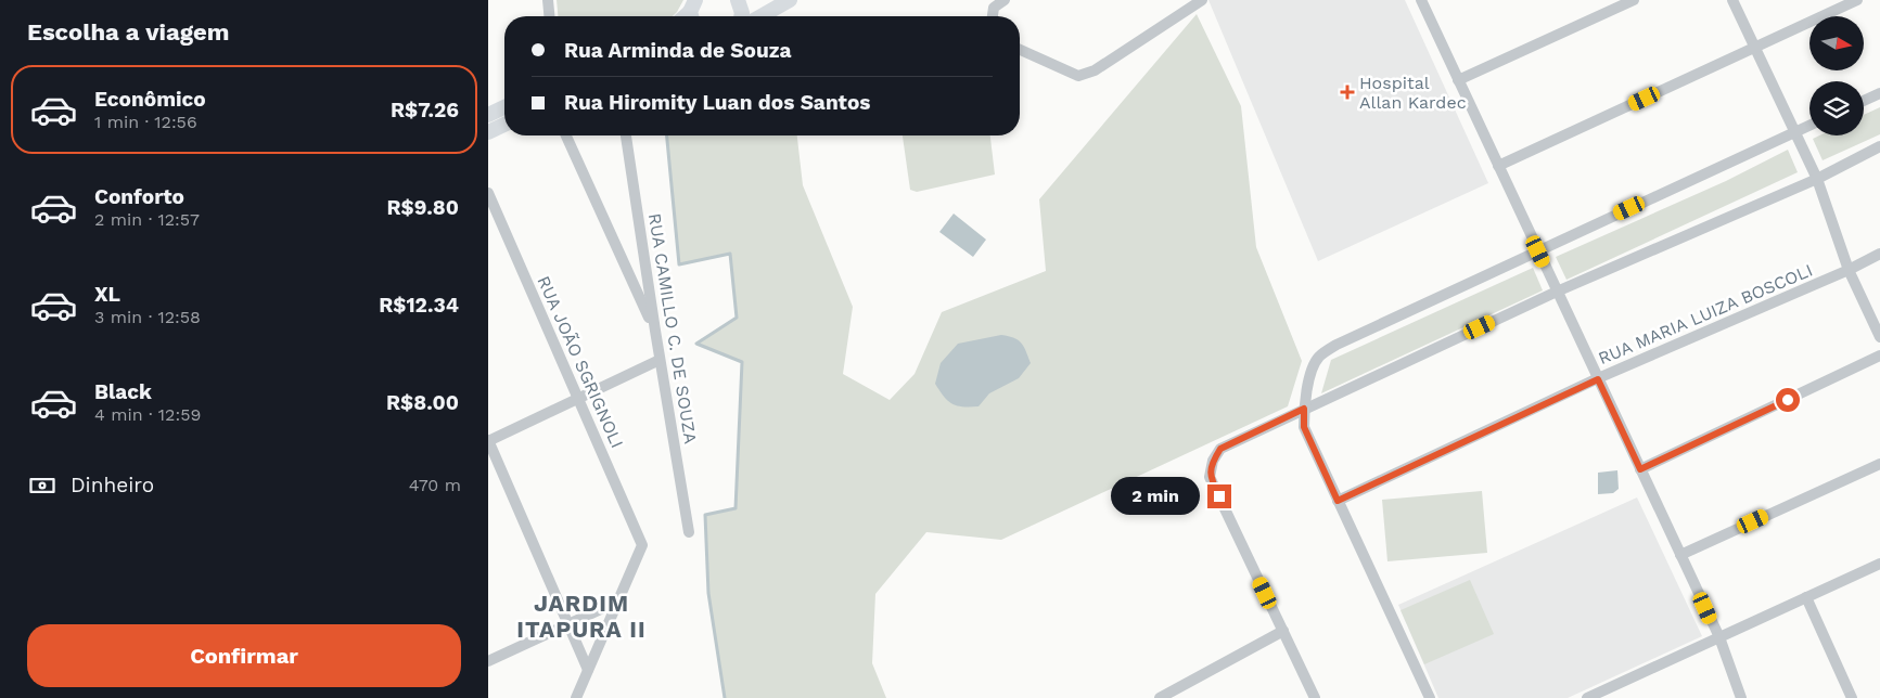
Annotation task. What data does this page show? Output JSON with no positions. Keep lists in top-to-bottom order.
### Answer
{
  "streets": {
    "street": ["RUA MARIA LUIZA BOSCOLI", "RUA CAMILLO C. DE SOUZA", "RUA JOÃO SGRIGNOLI"]
  },
  "districts": ["JARDIM ITAPURA II"],
  "places": {
    "health": ["Hospital Allan Kardec"]
  },
  "north": "right",
  "page": {
    "heading": "Escolha a viagem",
    "banner": ["Rua Arminda de Souza", "Rua Hiromity Luan dos Santos"],
    "list": [
      {
        "name": "Econômico",
        "note": "1 min · 12:56",
        "value": "R$7.26"
      },
      {
        "name": "Conforto",
        "note": "2 min · 12:57",
        "value": "R$9.80"
      },
      {
        "name": "XL",
        "note": "3 min · 12:58",
        "value": "R$12.34"
      },
      {
        "name": "Black",
        "note": "4 min · 12:59",
        "value": "R$8.00"
      }
    ],
    "pay": ["Dinheiro", "470 m"],
    "bubble": "2 min",
    "buttons": "Confirmar"
  }
}
